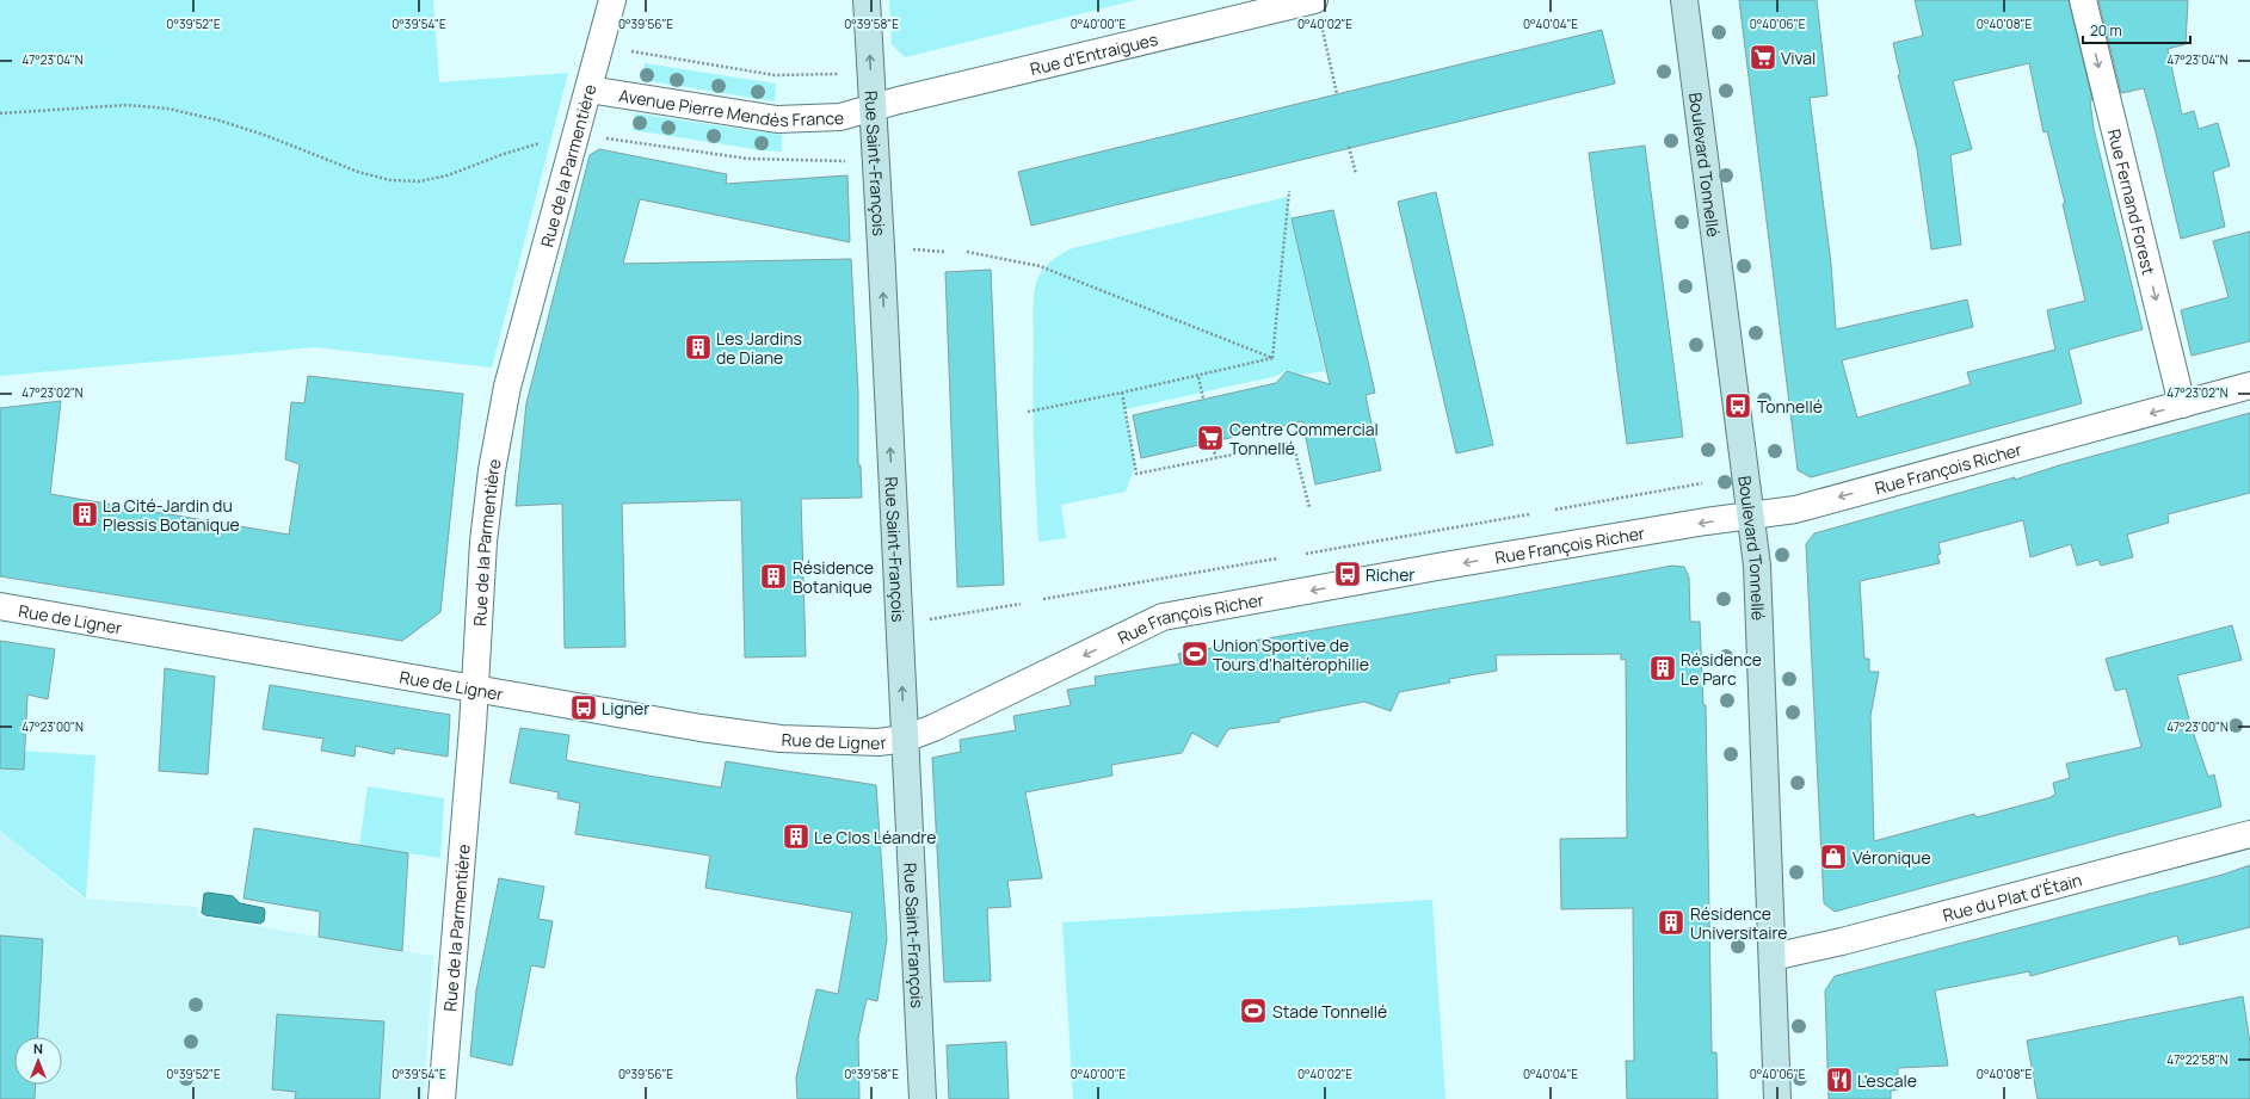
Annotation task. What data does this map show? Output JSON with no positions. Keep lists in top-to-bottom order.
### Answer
{
  "streets": {
    "street": [
      "Rue d'Entraigues",
      "Avenue Pierre Mendès France",
      "Rue Saint-François",
      "Boulevard Tonnellé",
      "Rue de la Parmentière",
      "Rue Fernand Forest",
      "Rue François Richer",
      "Rue de Ligner",
      "Rue du Plat d'Étain"
    ]
  },
  "crossings": [
    ["Rue d'Entraigues", "Avenue Pierre Mendès France"],
    ["Rue d'Entraigues", "Rue Saint-François"],
    ["Avenue Pierre Mendès France", "Rue Saint-François"],
    ["Avenue Pierre Mendès France", "Rue de la Parmentière"],
    ["Rue Saint-François", "Rue François Richer"],
    ["Rue Saint-François", "Rue de Ligner"],
    ["Boulevard Tonnellé", "Rue François Richer"],
    ["Boulevard Tonnellé", "Rue du Plat d'Étain"],
    ["Rue de la Parmentière", "Rue de Ligner"],
    ["Rue Fernand Forest", "Rue François Richer"],
    ["Rue François Richer", "Rue de Ligner"]
  ],
  "one_way": ["Rue Saint-François", "Rue Fernand Forest", "Rue François Richer"],
  "places": {
    "supermarket": ["Vival", "Centre Commercial Tonnellé"],
    "building": [
      "Les Jardins de Diane",
      "La Cité-Jardin du Plessis Botanique",
      "Résidence Botanique",
      "Résidence Le Parc",
      "Le Clos Léandre",
      "Résidence Universitaire"
    ],
    "bus stop": ["Tonnellé", "Richer", "Ligner"],
    "sports": ["Union Sportive de Tours d'haltérophilie", "Stade Tonnellé"],
    "shop": ["Véronique"],
    "restaurant": ["L’escale"]
  },
  "scale_bar": "20 m",
  "north": "top",
  "coordinates": [
    "0°39'52\"E",
    "0°39'54\"E",
    "0°39'56\"E",
    "0°39'58\"E",
    "0°40'00\"E",
    "0°40'02\"E",
    "0°40'04\"E",
    "0°40'06\"E",
    "0°40'08\"E",
    "47°23'04\"N",
    "47°23'02\"N",
    "47°23'00\"N",
    "47°22'58\"N"
  ]
}
